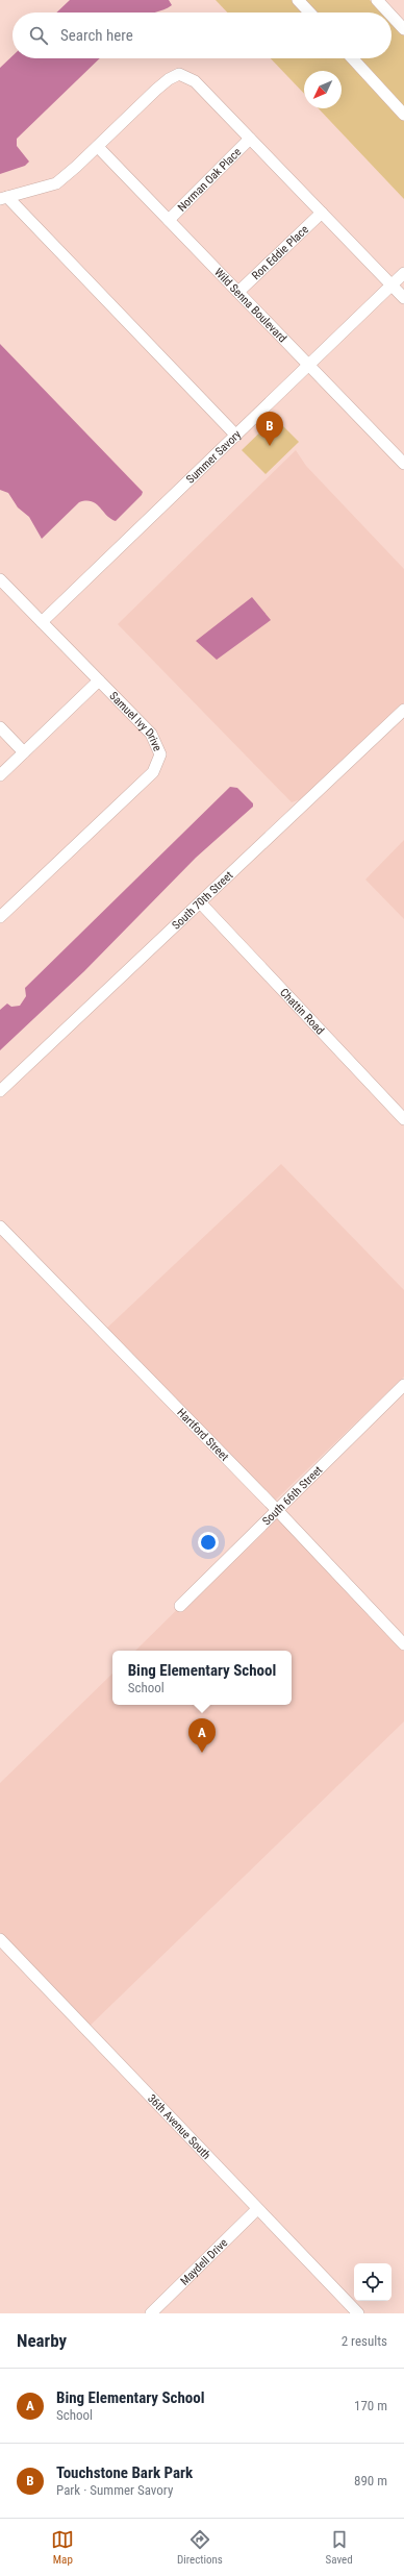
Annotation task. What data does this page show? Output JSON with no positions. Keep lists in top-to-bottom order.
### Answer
{
  "streets": {
    "street": [
      "Norman Oak Place",
      "Ron Eddie Place",
      "Wild Senna Boulevard",
      "Summer Savory",
      "Samuel Ivy Drive",
      "South 70th Street",
      "Chattin Road",
      "Hartford Street",
      "South 66th Street",
      "36th Avenue South",
      "Maydell Drive"
    ]
  },
  "crossings": [
    ["Norman Oak Place", "Wild Senna Boulevard"],
    ["Ron Eddie Place", "Wild Senna Boulevard"],
    ["Wild Senna Boulevard", "Summer Savory"],
    ["Summer Savory", "Samuel Ivy Drive"],
    ["South 70th Street", "Chattin Road"],
    ["Hartford Street", "South 66th Street"],
    ["36th Avenue South", "Maydell Drive"]
  ],
  "north": "bottom left",
  "page": {
    "search": "Search here",
    "pins": ["B", "A"],
    "popup": ["Bing Elementary School", "School"],
    "heading": ["Nearby", "2 results"],
    "list": [
      {
        "mark": "A",
        "name": "Bing Elementary School",
        "note": "School",
        "value": "170 m"
      },
      {
        "mark": "B",
        "name": "Touchstone Bark Park",
        "note": "Park · Summer Savory",
        "value": "890 m"
      }
    ],
    "nav": ["Map", "Directions", "Saved"]
  }
}
